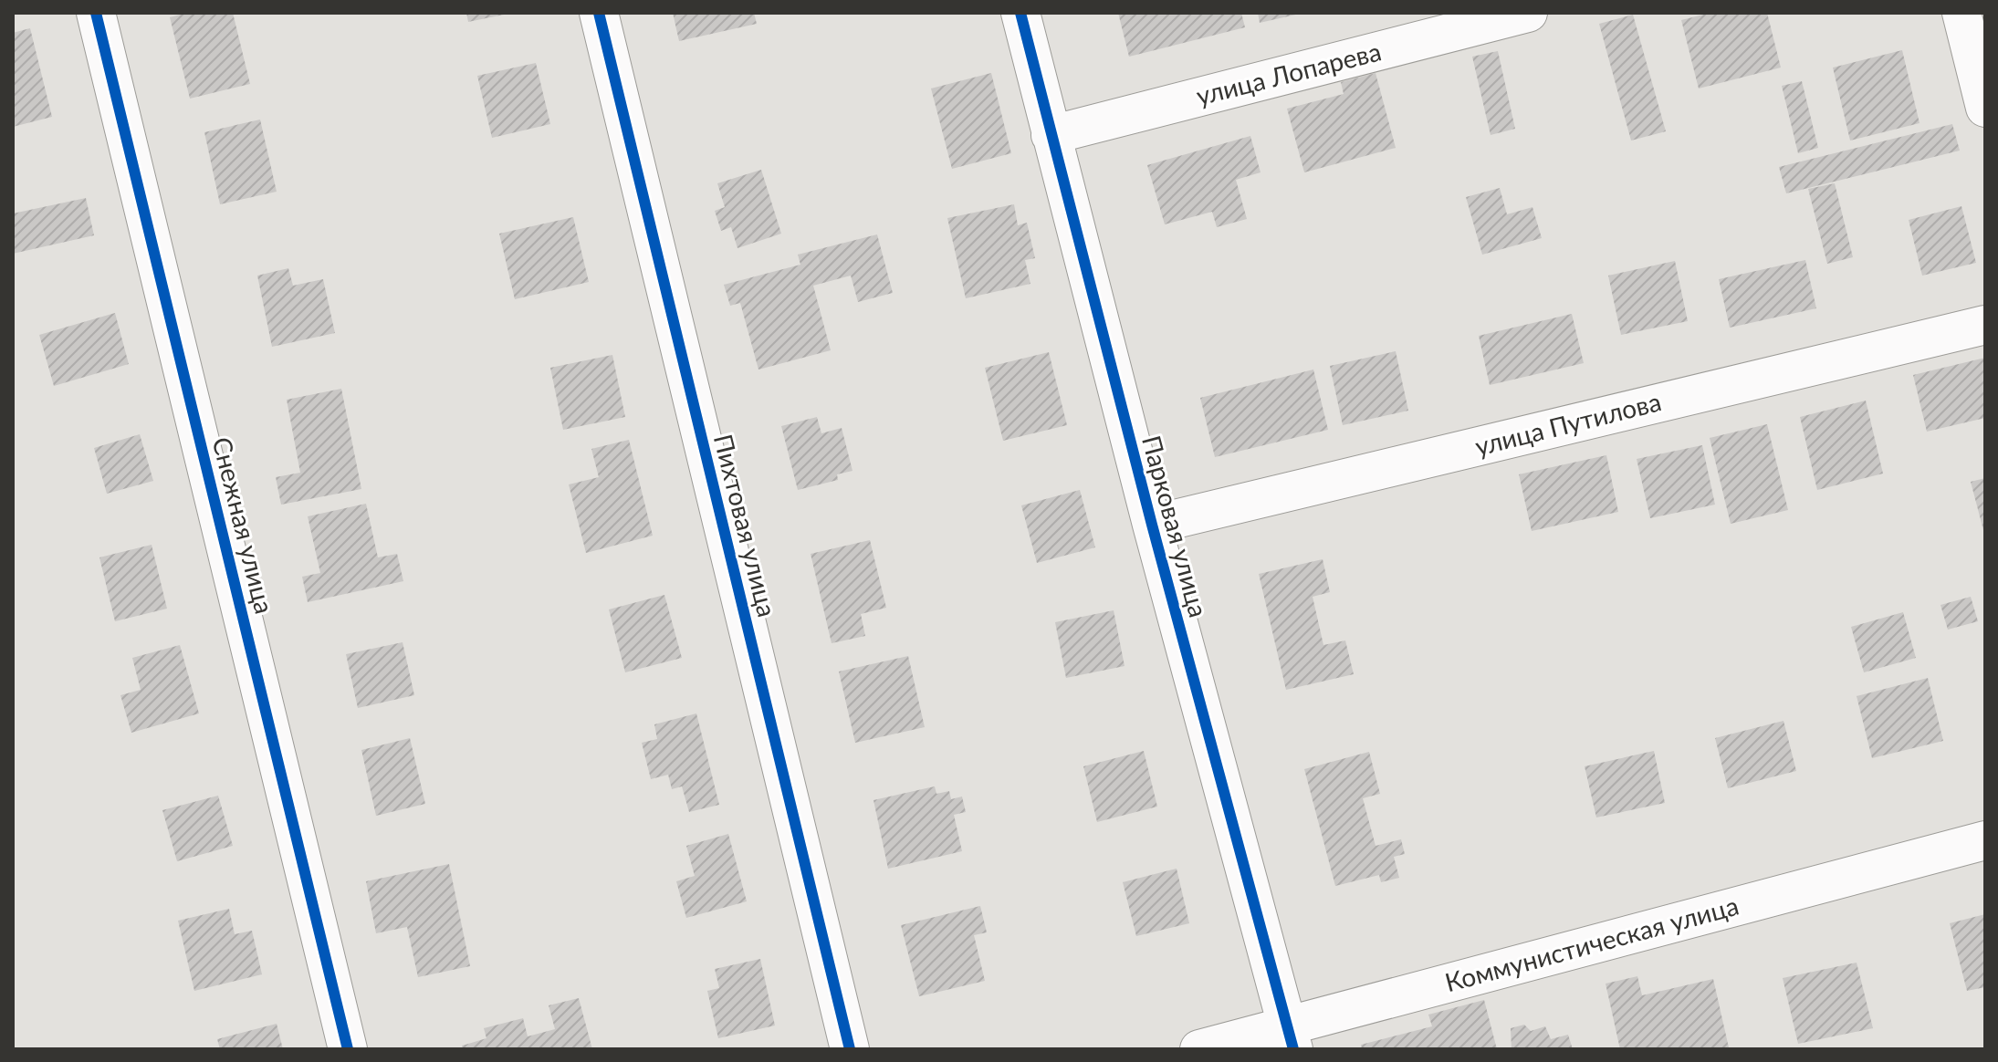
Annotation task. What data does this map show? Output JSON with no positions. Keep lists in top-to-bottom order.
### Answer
{
  "streets": {
    "street": [
      "улица Лопарева",
      "улица Путилова",
      "Снежная улица",
      "Пихтовая улица",
      "Парковая улица",
      "Коммунистическая улица"
    ]
  },
  "crossings": [
    ["улица Лопарева", "Парковая улица"],
    ["улица Путилова", "Парковая улица"],
    ["Парковая улица", "Коммунистическая улица"]
  ]
}
